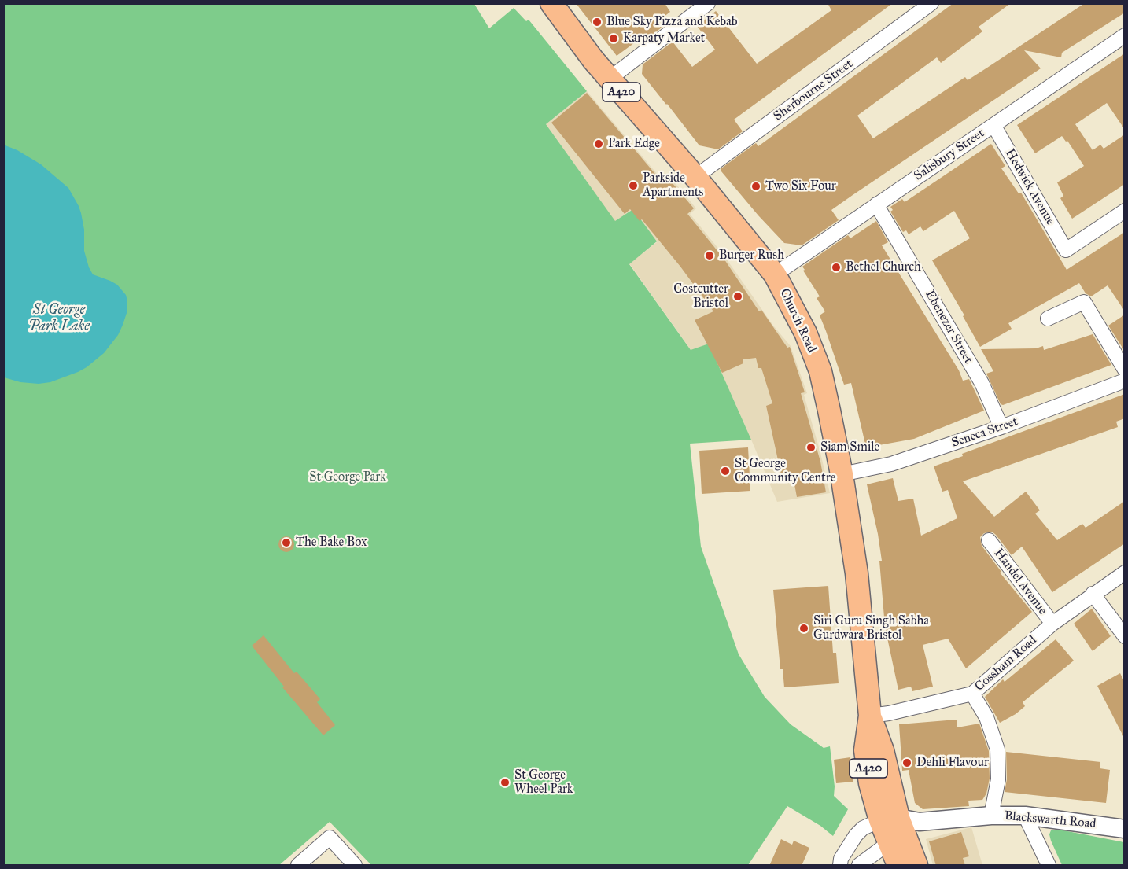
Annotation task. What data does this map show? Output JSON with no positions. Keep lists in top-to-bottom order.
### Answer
{
  "streets": {
    "main road": ["A420", "Church Road"],
    "street": [
      "Sherbourne Street",
      "Salisbury Street",
      "Hedwick Avenue",
      "Ebenezer Street",
      "Seneca Street",
      "Handel Avenue",
      "Cossham Road",
      "Blackswarth Road"
    ]
  },
  "crossings": [
    ["Sherbourne Street", "Church Road"],
    ["Salisbury Street", "Hedwick Avenue"],
    ["Salisbury Street", "Church Road"],
    ["Salisbury Street", "Ebenezer Street"],
    ["Church Road", "Seneca Street"],
    ["Church Road", "Cossham Road"],
    ["Church Road", "Blackswarth Road"],
    ["Ebenezer Street", "Seneca Street"],
    ["Handel Avenue", "Cossham Road"],
    ["Cossham Road", "Blackswarth Road"]
  ],
  "water": ["St George Park Lake"],
  "parks": ["St George Park"],
  "places": [
    "Blue Sky Pizza and Kebab",
    "Karpaty Market",
    "Park Edge",
    "Parkside Apartments",
    "Two Six Four",
    "Burger Rush",
    "Bethel Church",
    "Costcutter Bristol",
    "Siam Smile",
    "St George Community Centre",
    "The Bake Box",
    "Siri Guru Singh Sabha Gurdwara Bristol",
    "Dehli Flavour",
    "St George Wheel Park"
  ]
}
